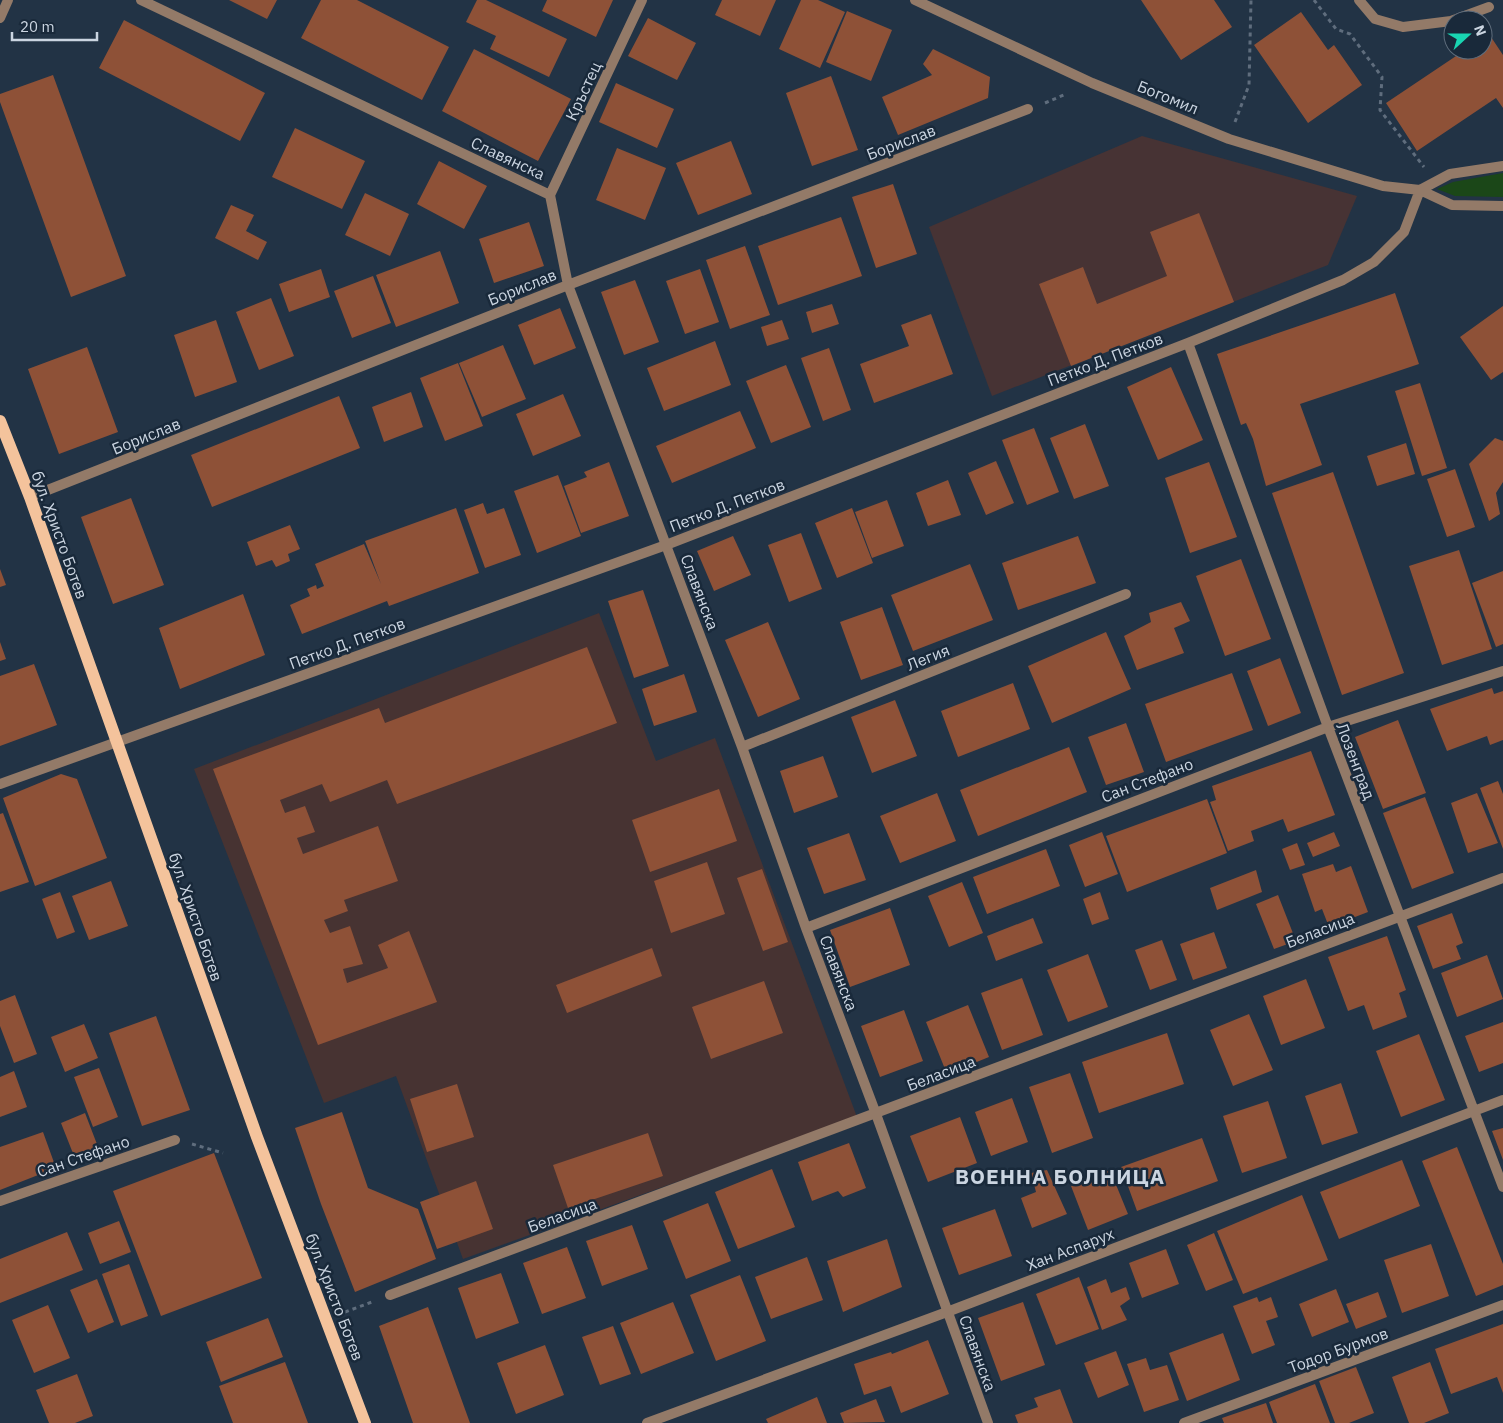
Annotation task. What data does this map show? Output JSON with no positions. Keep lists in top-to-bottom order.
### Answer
{
  "streets": {
    "main road": ["бул. Христо Ботев"],
    "street": [
      "Кръстец",
      "Богомил",
      "Борислав",
      "Славянска",
      "Петко Д. Петков",
      "Легия",
      "Лозенград",
      "Сан Стефано",
      "Беласица",
      "Хан Аспарух",
      "Тодор Бурмов"
    ]
  },
  "crossings": [
    ["Кръстец", "Славянска"],
    ["Богомил", "Петко Д. Петков"],
    ["Борислав", "Славянска"],
    ["Борислав", "бул. Христо Ботев"],
    ["Славянска", "Петко Д. Петков"],
    ["Славянска", "Легия"],
    ["Славянска", "Сан Стефано"],
    ["Славянска", "Беласица"],
    ["Славянска", "Хан Аспарух"],
    ["Петко Д. Петков", "бул. Христо Ботев"],
    ["Петко Д. Петков", "Лозенград"],
    ["Лозенград", "Сан Стефано"],
    ["Лозенград", "Беласица"],
    ["Лозенград", "Хан Аспарух"]
  ],
  "districts": ["ВОЕННА БОЛНИЦА"],
  "scale_bar": "20 m",
  "north": "right"
}
